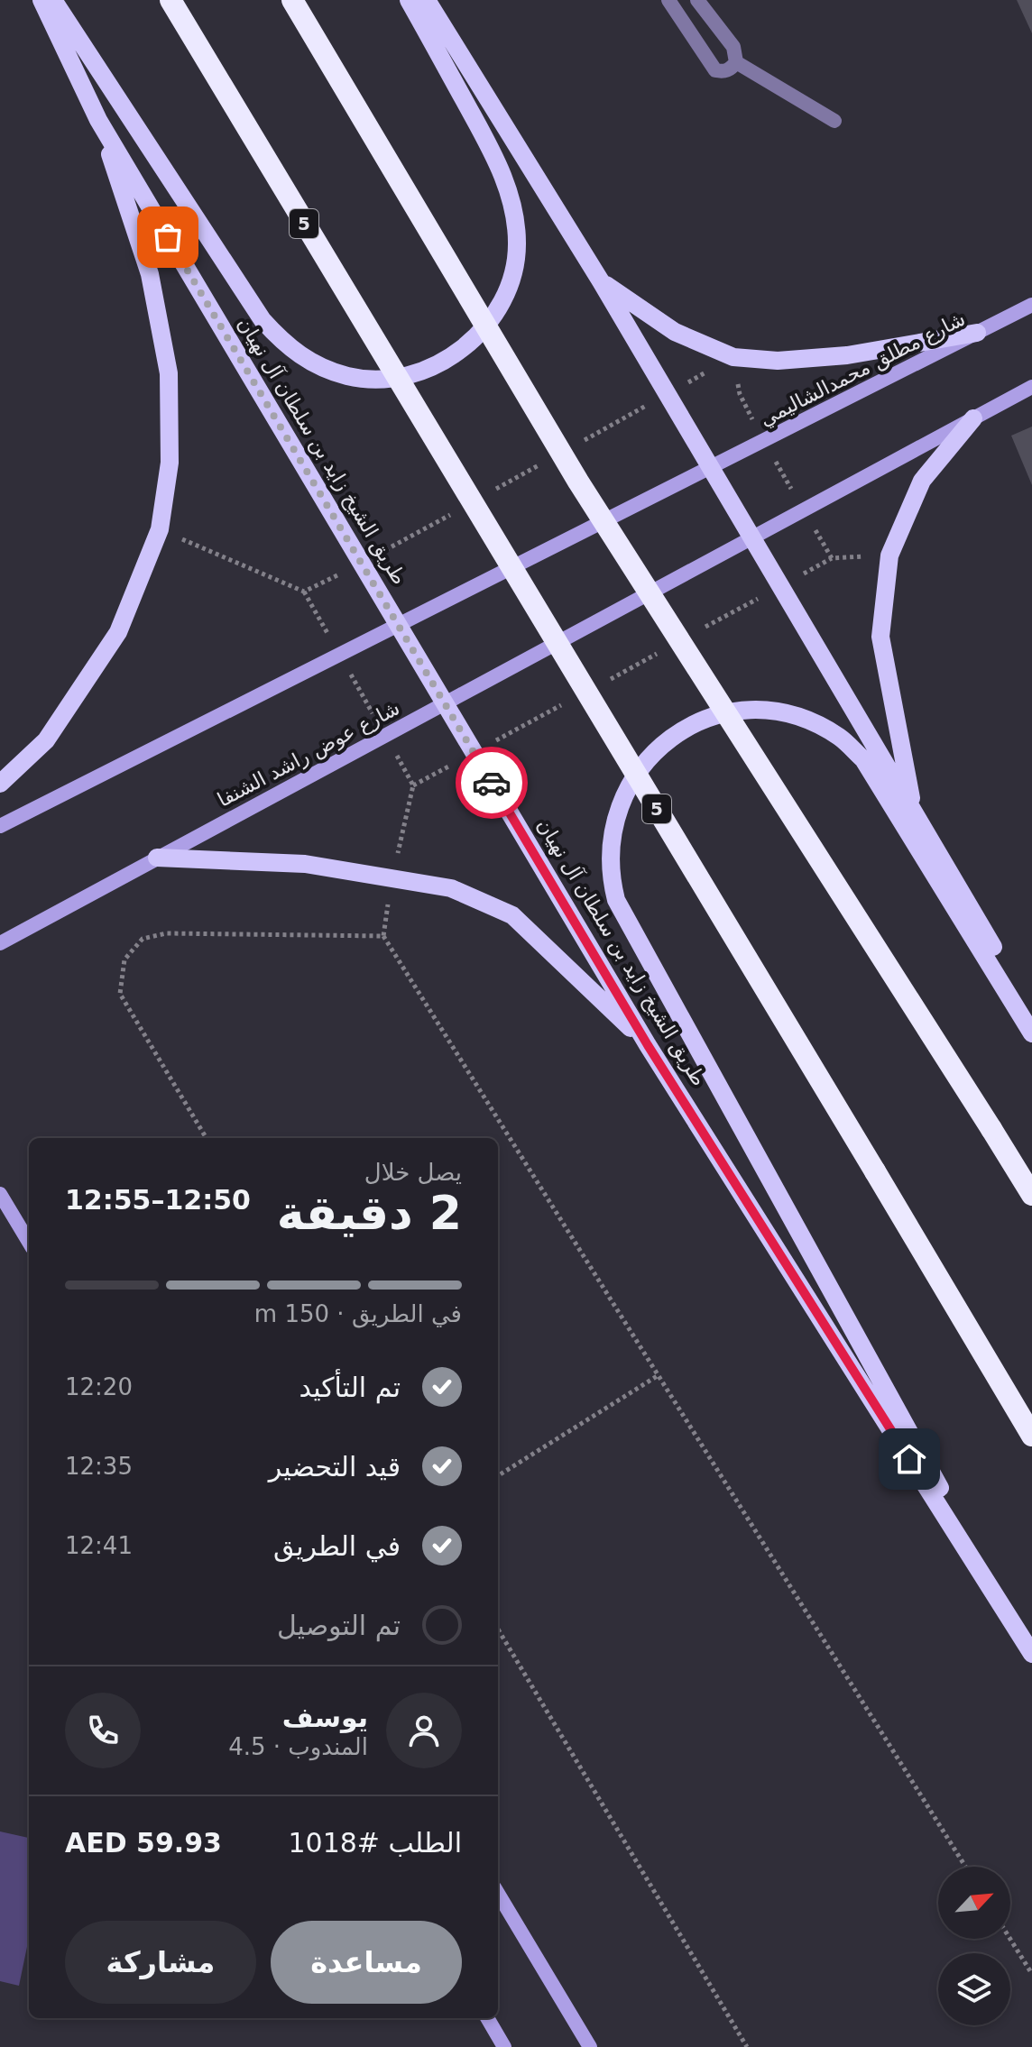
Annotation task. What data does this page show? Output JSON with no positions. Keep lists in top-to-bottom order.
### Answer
{
  "streets": {
    "highway": ["5"],
    "main road": ["شارع مطلق محمدالشاليمي", "طريق الشيخ زايد بن سلطان آل نهيان", "شارع عوض راشد الشنفا"]
  },
  "crossings": [
    ["شارع مطلق محمدالشاليمي", "طريق الشيخ زايد بن سلطان آل نهيان"],
    ["طريق الشيخ زايد بن سلطان آل نهيان", "شارع عوض راشد الشنفا"]
  ],
  "north": "top right",
  "page": {
    "heading": ["2 دقيقة", "يصل خلال", "12:50–12:55"],
    "panel": [
      "يوسف",
      "المندوب · 4.5",
      "الطلب #1018",
      "AED 59.93"
    ],
    "bar": "في الطريق · 150 m",
    "list": [
      ["تم التأكيد", "12:20"],
      ["قيد التحضير", "12:35"],
      ["في الطريق", "12:41"],
      "تم التوصيل"
    ],
    "buttons": ["مساعدة", "مشاركة"]
  }
}
